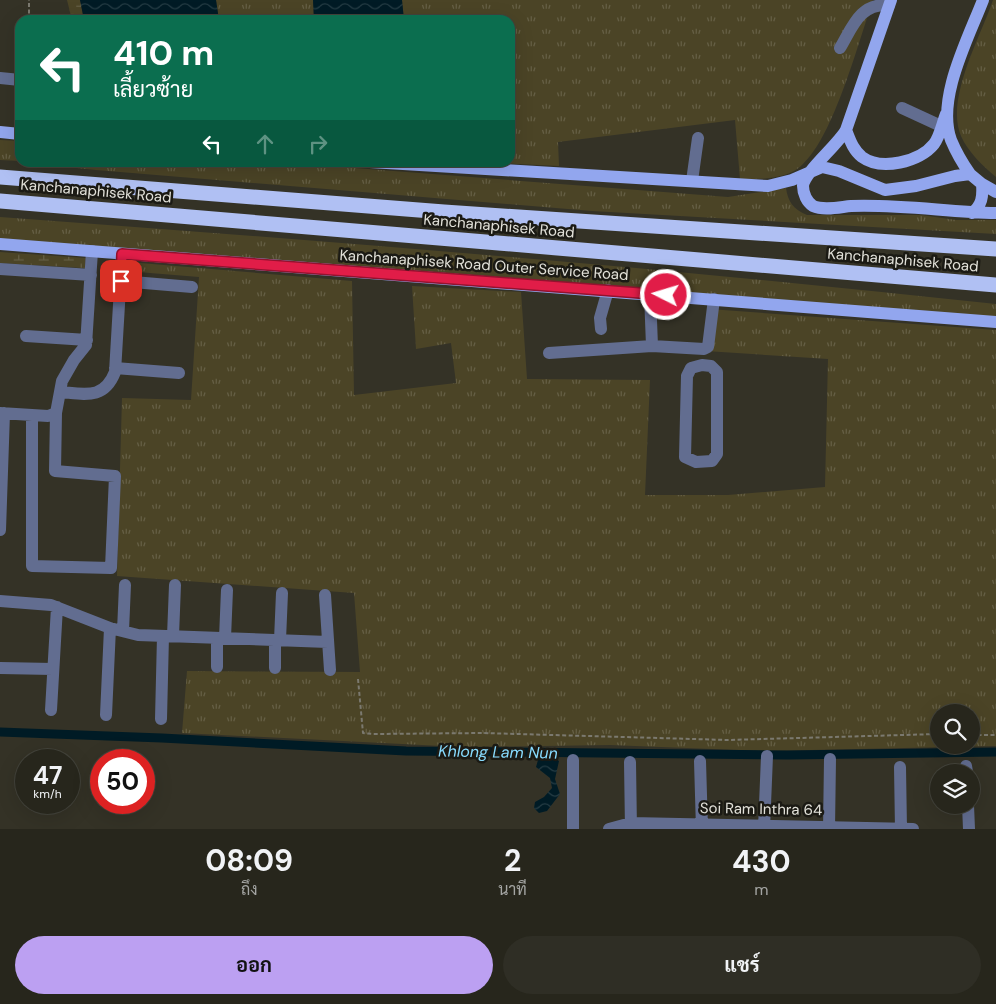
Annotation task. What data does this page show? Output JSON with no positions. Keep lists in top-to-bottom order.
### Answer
{
  "streets": {
    "highway": ["Kanchanaphisek Road"],
    "main road": ["Kanchanaphisek Road Outer Service Road"],
    "street": ["Soi Ram Inthra 64"]
  },
  "water": ["Khlong Lam Nun"],
  "page": {
    "turn": ["410 m", "เลี้ยวซ้าย"],
    "speed": "47 km/h",
    "limit": "50",
    "eta": [
      "08:09",
      "ถึง",
      "2",
      "นาที",
      "430",
      "m"
    ],
    "buttons": ["ออก", "แชร์"]
  }
}
